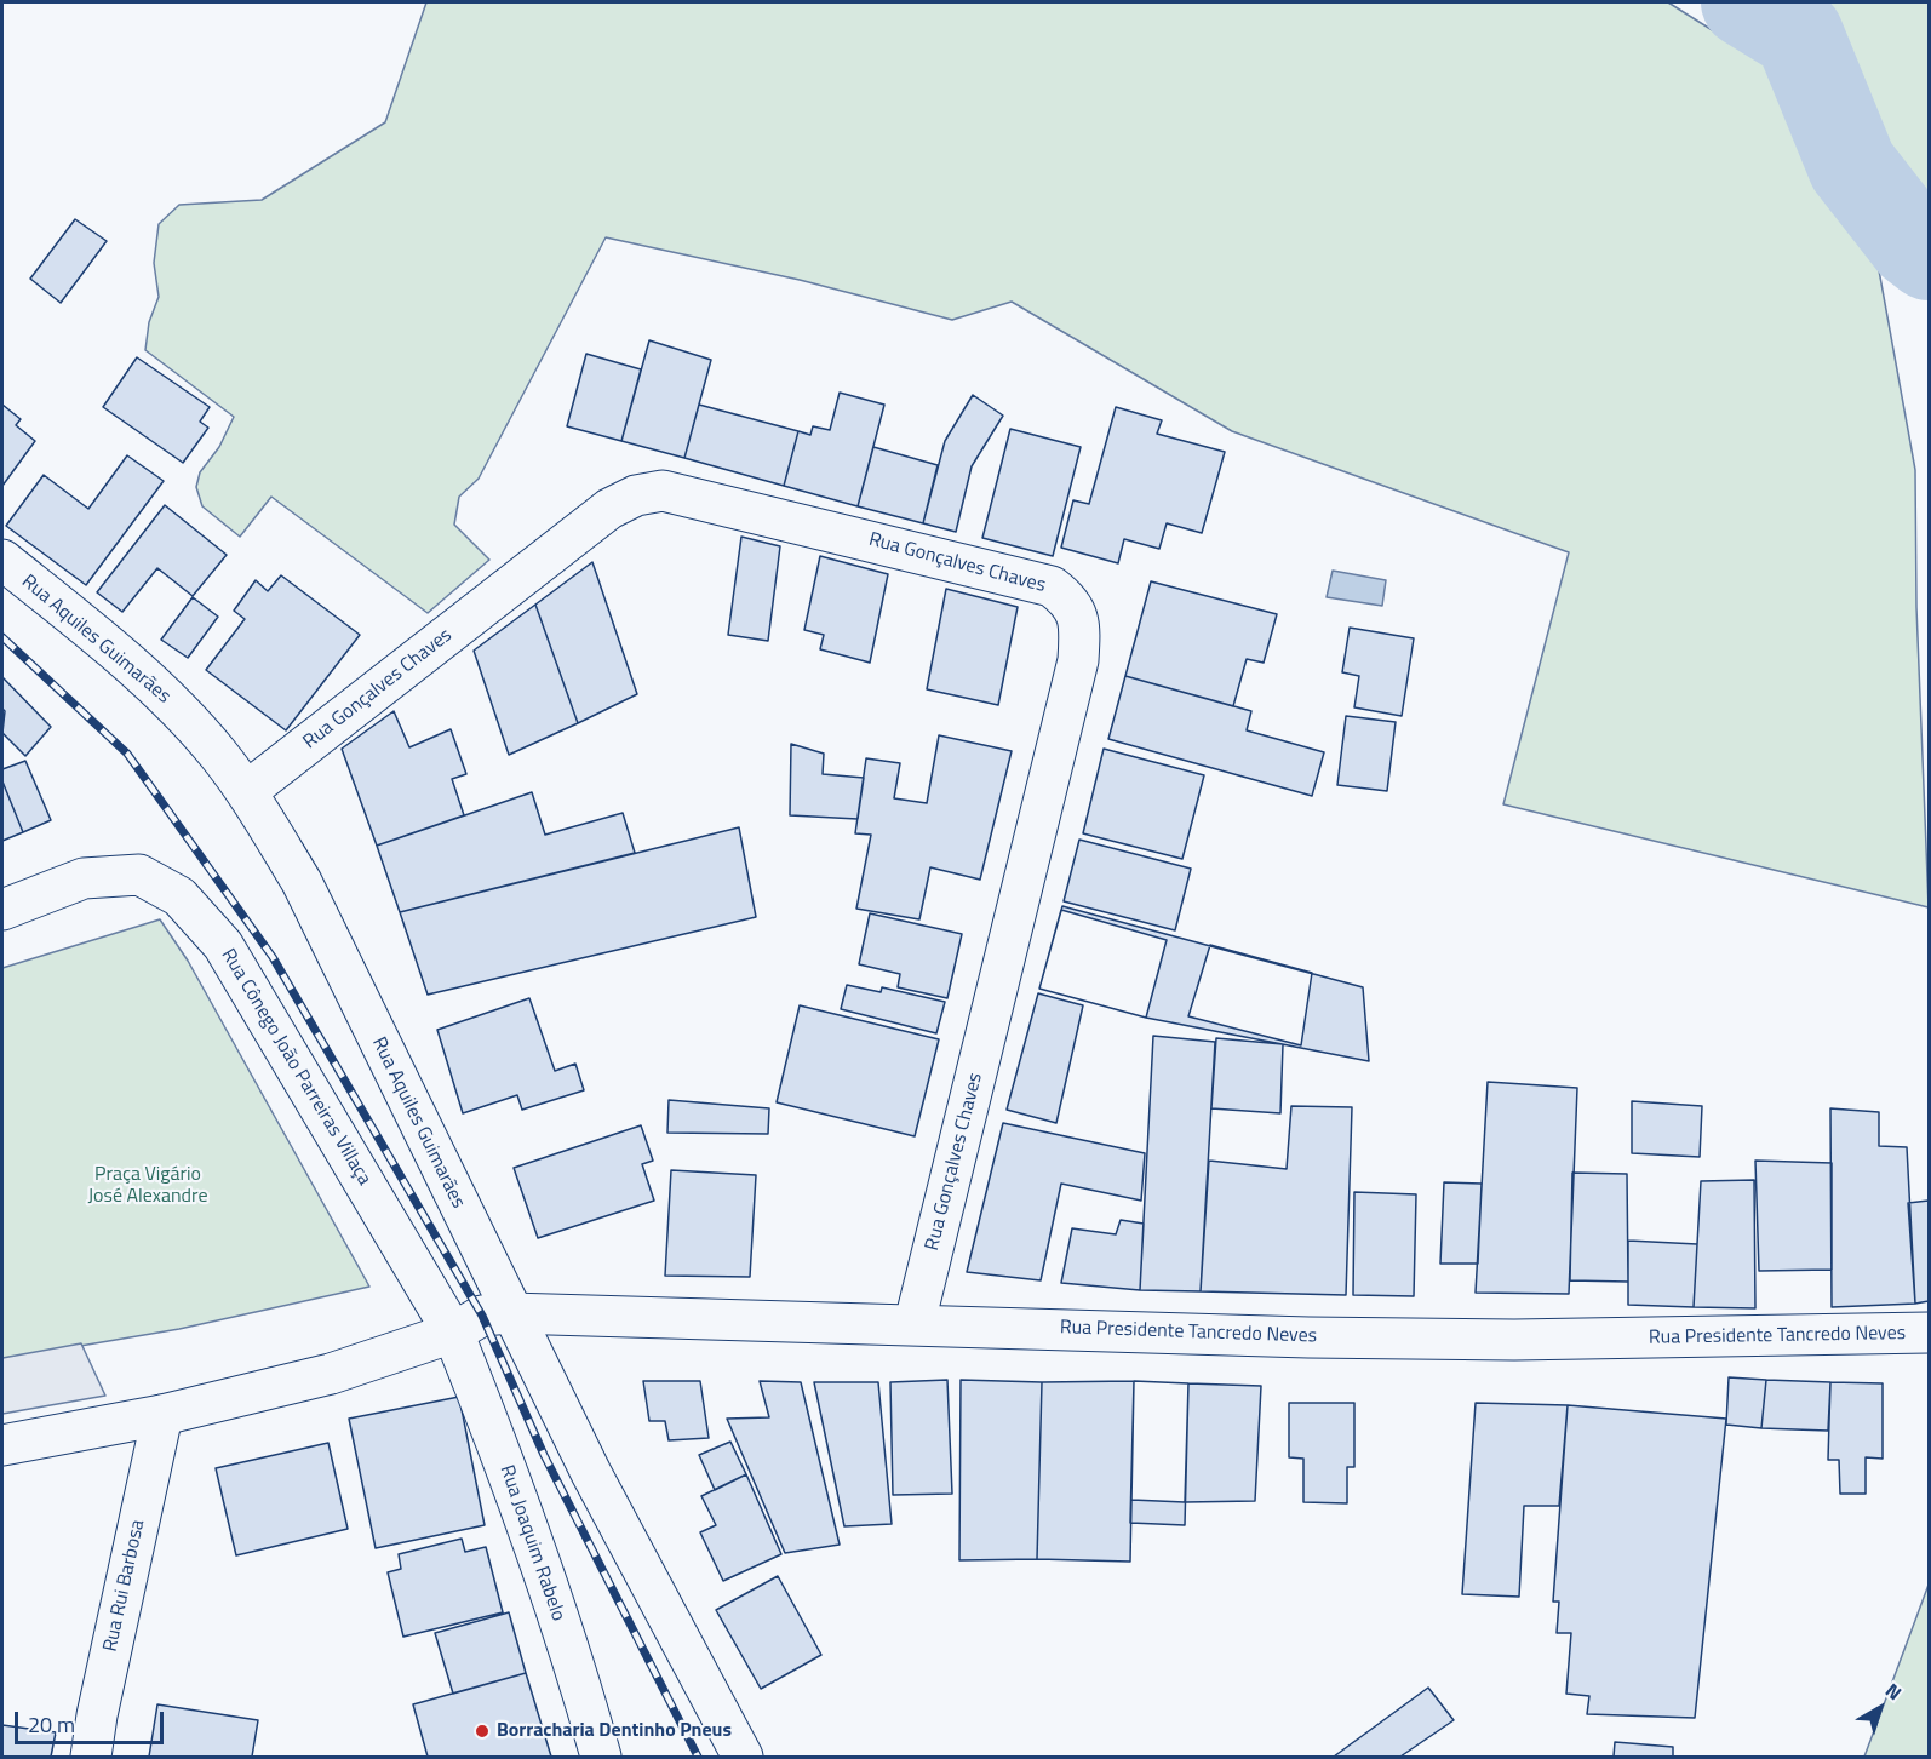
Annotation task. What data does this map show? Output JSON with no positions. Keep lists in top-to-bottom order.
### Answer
{
  "streets": {
    "street": [
      "Rua Gonçalves Chaves",
      "Rua Aquiles Guimarães",
      "Rua Cônego João Parreiras Villaça",
      "Rua Presidente Tancredo Neves",
      "Rua Joaquim Rabelo",
      "Rua Rui Barbosa"
    ]
  },
  "crossings": [
    ["Rua Gonçalves Chaves", "Rua Aquiles Guimarães"],
    ["Rua Gonçalves Chaves", "Rua Presidente Tancredo Neves"],
    ["Rua Aquiles Guimarães", "Rua Presidente Tancredo Neves"],
    ["Rua Cônego João Parreiras Villaça", "Rua Presidente Tancredo Neves"],
    ["Rua Cônego João Parreiras Villaça", "Rua Joaquim Rabelo"],
    ["Rua Presidente Tancredo Neves", "Rua Joaquim Rabelo"],
    ["Rua Presidente Tancredo Neves", "Rua Rui Barbosa"]
  ],
  "parks": ["Praça Vigário José Alexandre"],
  "places": ["Borracharia Dentinho Pneus"],
  "scale_bar": "20 m",
  "north": "top right"
}
